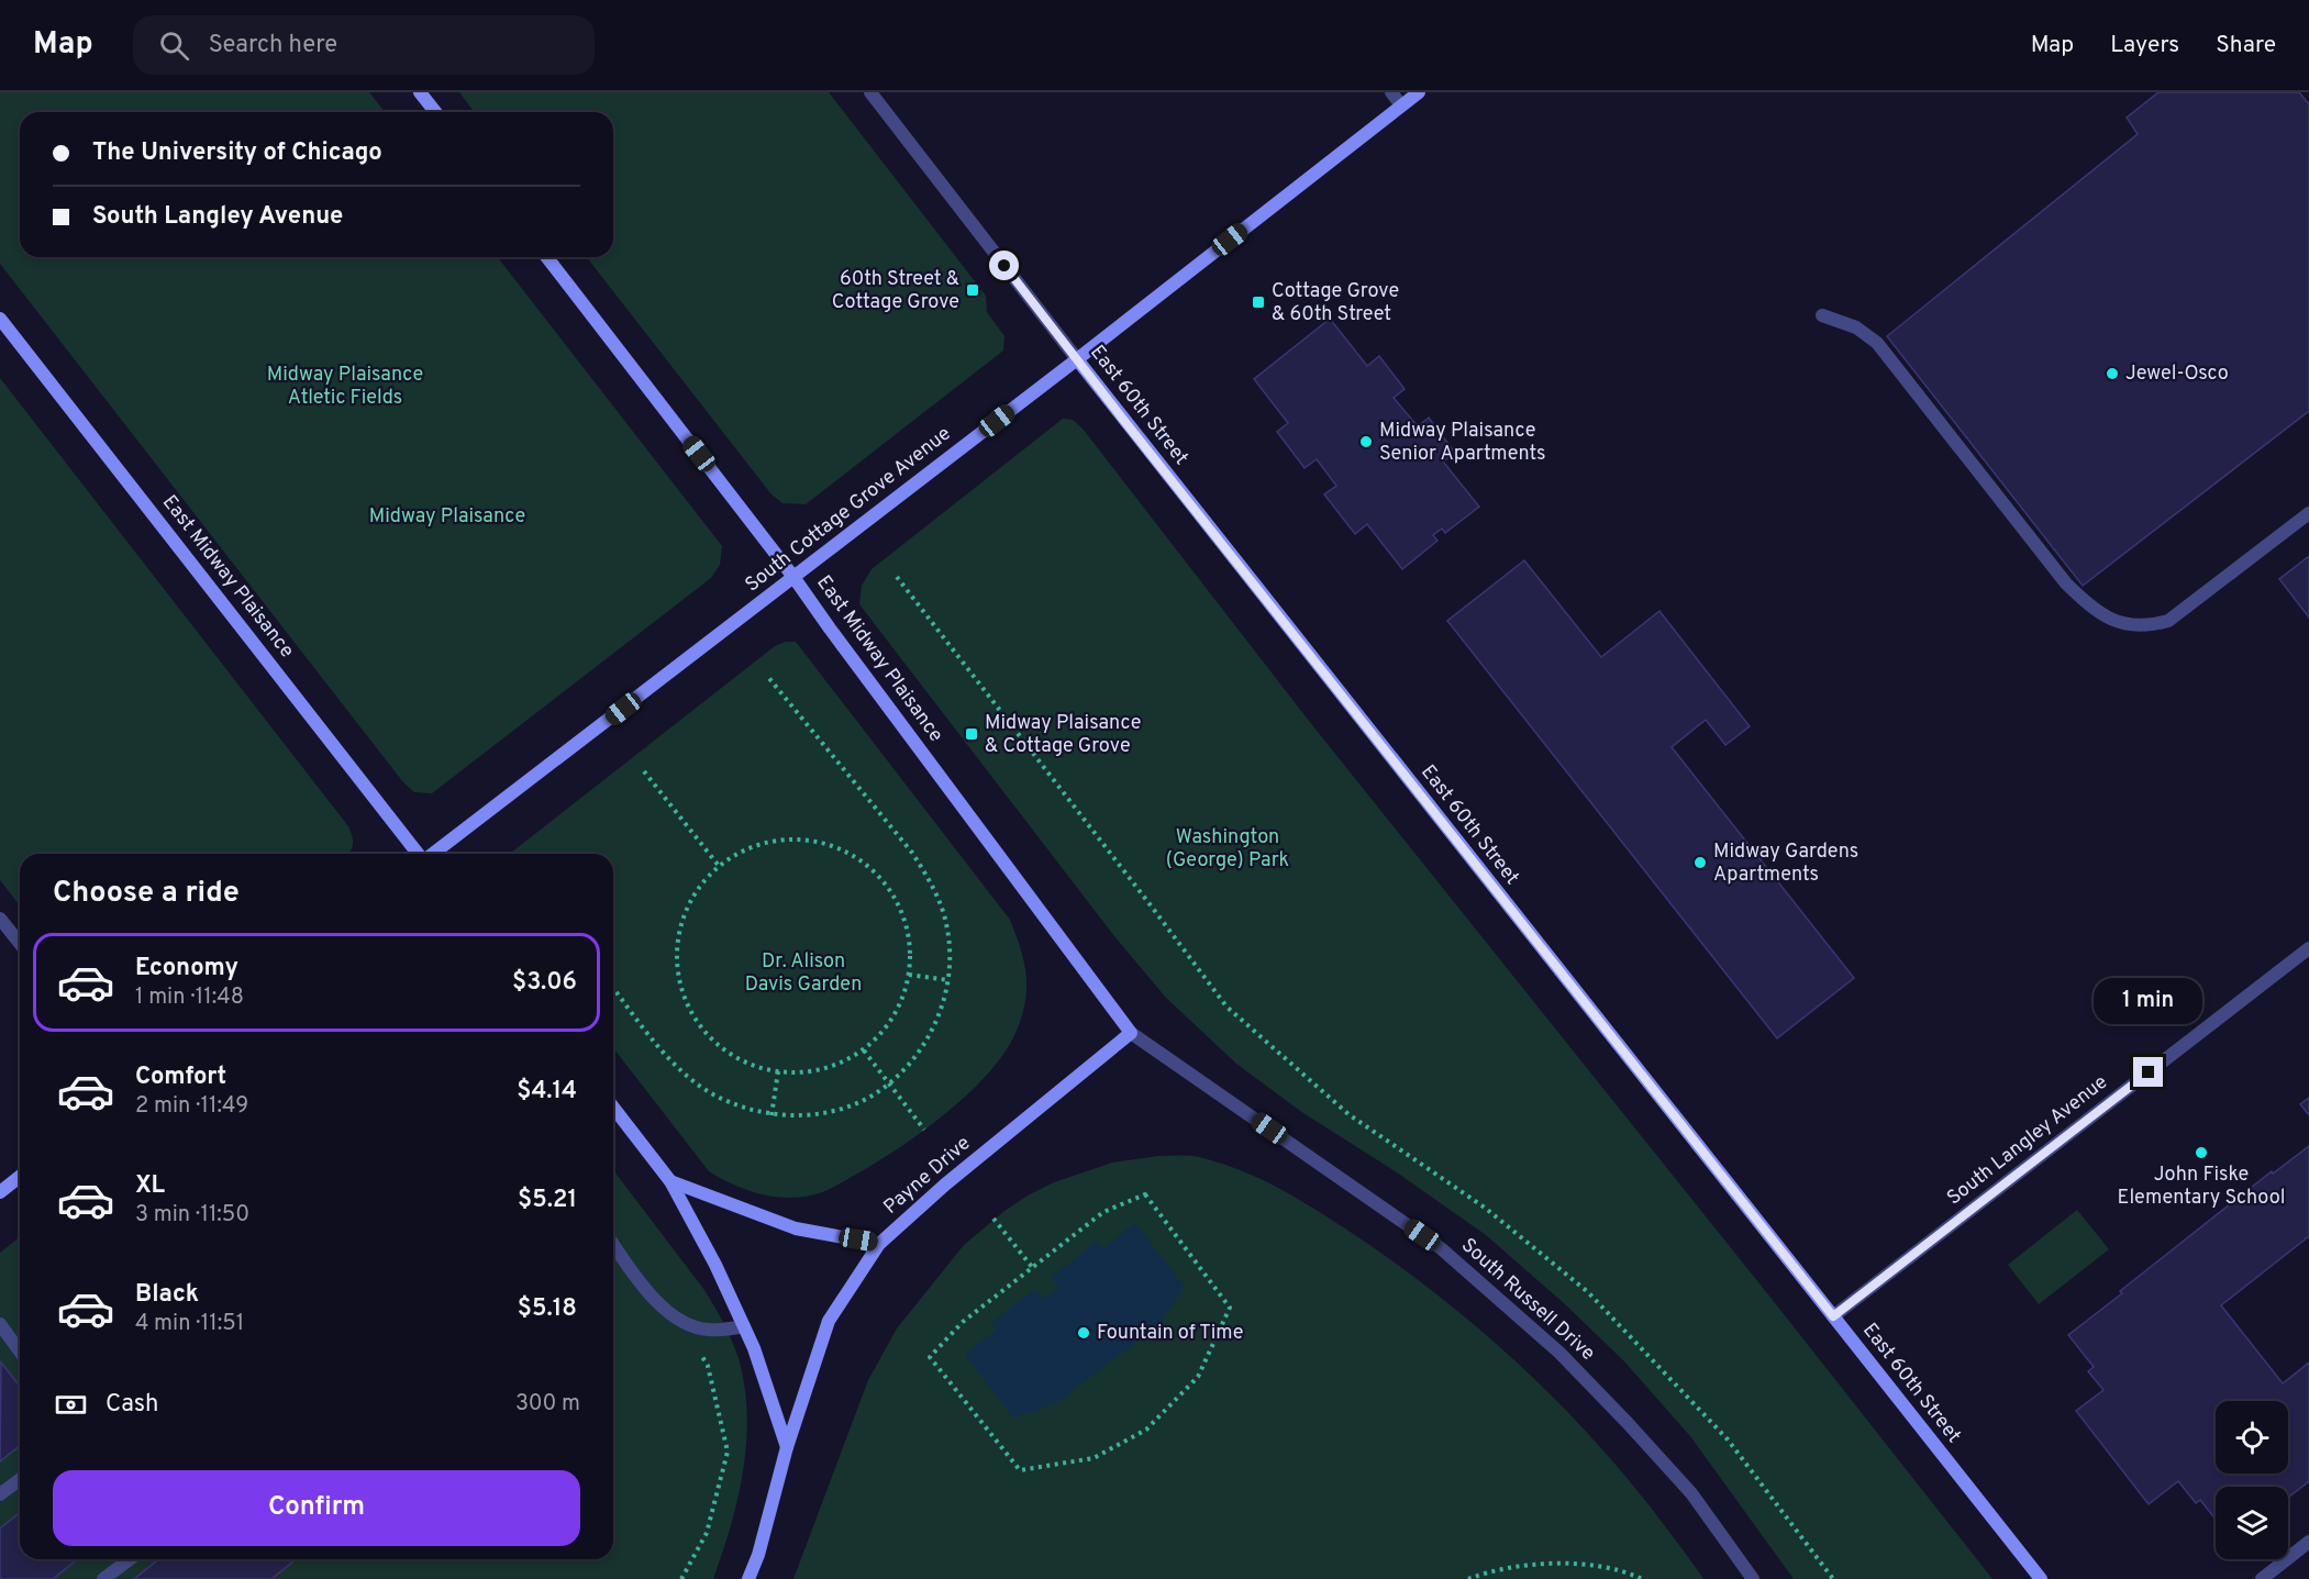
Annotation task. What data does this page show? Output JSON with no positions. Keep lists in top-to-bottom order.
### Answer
{
  "streets": {
    "street": [
      "East 60th Street",
      "South Cottage Grove Avenue",
      "East Midway Plaisance",
      "South Langley Avenue",
      "Payne Drive",
      "South Russell Drive"
    ]
  },
  "crossings": [
    ["East 60th Street", "South Cottage Grove Avenue"],
    ["East 60th Street", "South Langley Avenue"],
    ["South Cottage Grove Avenue", "East Midway Plaisance"],
    ["East Midway Plaisance", "Payne Drive"],
    ["East Midway Plaisance", "South Russell Drive"],
    ["Payne Drive", "South Russell Drive"]
  ],
  "parks": [
    "Midway Plaisance Atletic Fields",
    "Midway Plaisance",
    "Washington (George) Park",
    "Dr. Alison Davis Garden"
  ],
  "places": {
    "transit": ["60th Street & Cottage Grove", "Cottage Grove & 60th Street", "Midway Plaisance & Cottage Grove"],
    "other": [
      "Jewel-Osco",
      "Midway Plaisance Senior Apartments",
      "Midway Gardens Apartments",
      "John Fiske Elementary School",
      "Fountain of Time"
    ]
  },
  "page": {
    "header": "Map",
    "search": "Search here",
    "nav": ["Map", "Layers", "Share"],
    "banner": ["The University of Chicago", "South Langley Avenue"],
    "heading": "Choose a ride",
    "list": [
      {
        "name": "Economy",
        "note": "1 min · 11:48",
        "value": "$3.06"
      },
      {
        "name": "Comfort",
        "note": "2 min · 11:49",
        "value": "$4.14"
      },
      {
        "name": "XL",
        "note": "3 min · 11:50",
        "value": "$5.21"
      },
      {
        "name": "Black",
        "note": "4 min · 11:51",
        "value": "$5.18"
      }
    ],
    "bubble": "1 min",
    "pay": ["Cash", "300 m"],
    "buttons": "Confirm"
  }
}
